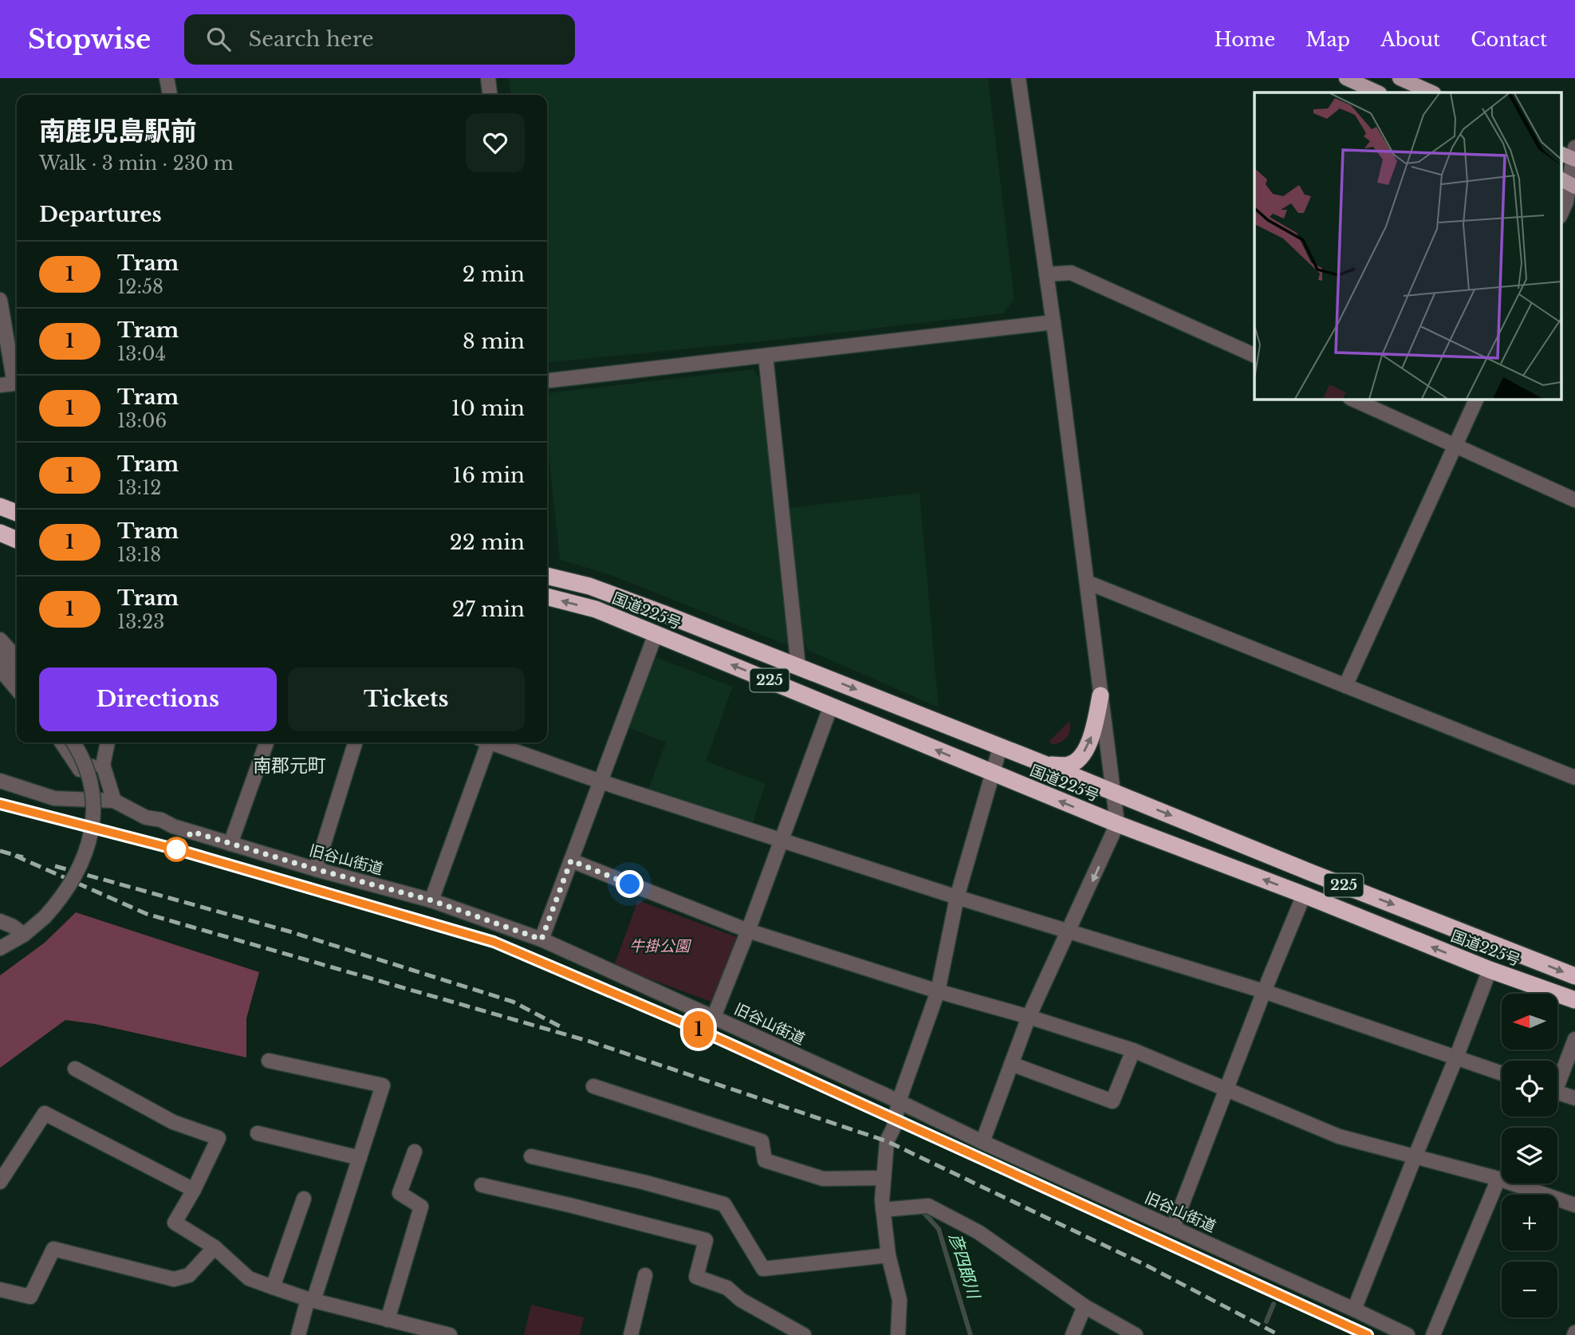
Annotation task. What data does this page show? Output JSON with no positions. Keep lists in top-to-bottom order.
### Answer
{
  "streets": {
    "highway": ["国道225号", "225"],
    "street": ["旧谷山街道"]
  },
  "districts": ["南郡元町"],
  "water": ["彦四郎川"],
  "parks": ["牛掛公園"],
  "lines": ["tram line 1"],
  "north": "left",
  "page": {
    "header": "Stopwise",
    "search": "Search here",
    "nav": [
      "Home",
      "Map",
      "About",
      "Contact"
    ],
    "on_map": "1",
    "heading": [
      ["南鹿児島駅前", "Walk · 3 min · 230 m"],
      "Departures"
    ],
    "list": [
      {
        "mark": "1",
        "name": "Tram",
        "note": "12:58",
        "value": "2 min"
      },
      {
        "mark": "1",
        "name": "Tram",
        "note": "13:04",
        "value": "8 min"
      },
      {
        "mark": "1",
        "name": "Tram",
        "note": "13:06",
        "value": "10 min"
      },
      {
        "mark": "1",
        "name": "Tram",
        "note": "13:12",
        "value": "16 min"
      },
      {
        "mark": "1",
        "name": "Tram",
        "note": "13:18",
        "value": "22 min"
      },
      {
        "mark": "1",
        "name": "Tram",
        "note": "13:23",
        "value": "27 min"
      }
    ],
    "buttons": ["Directions", "Tickets"],
    "map_buttons": ["+", "−"]
  }
}
